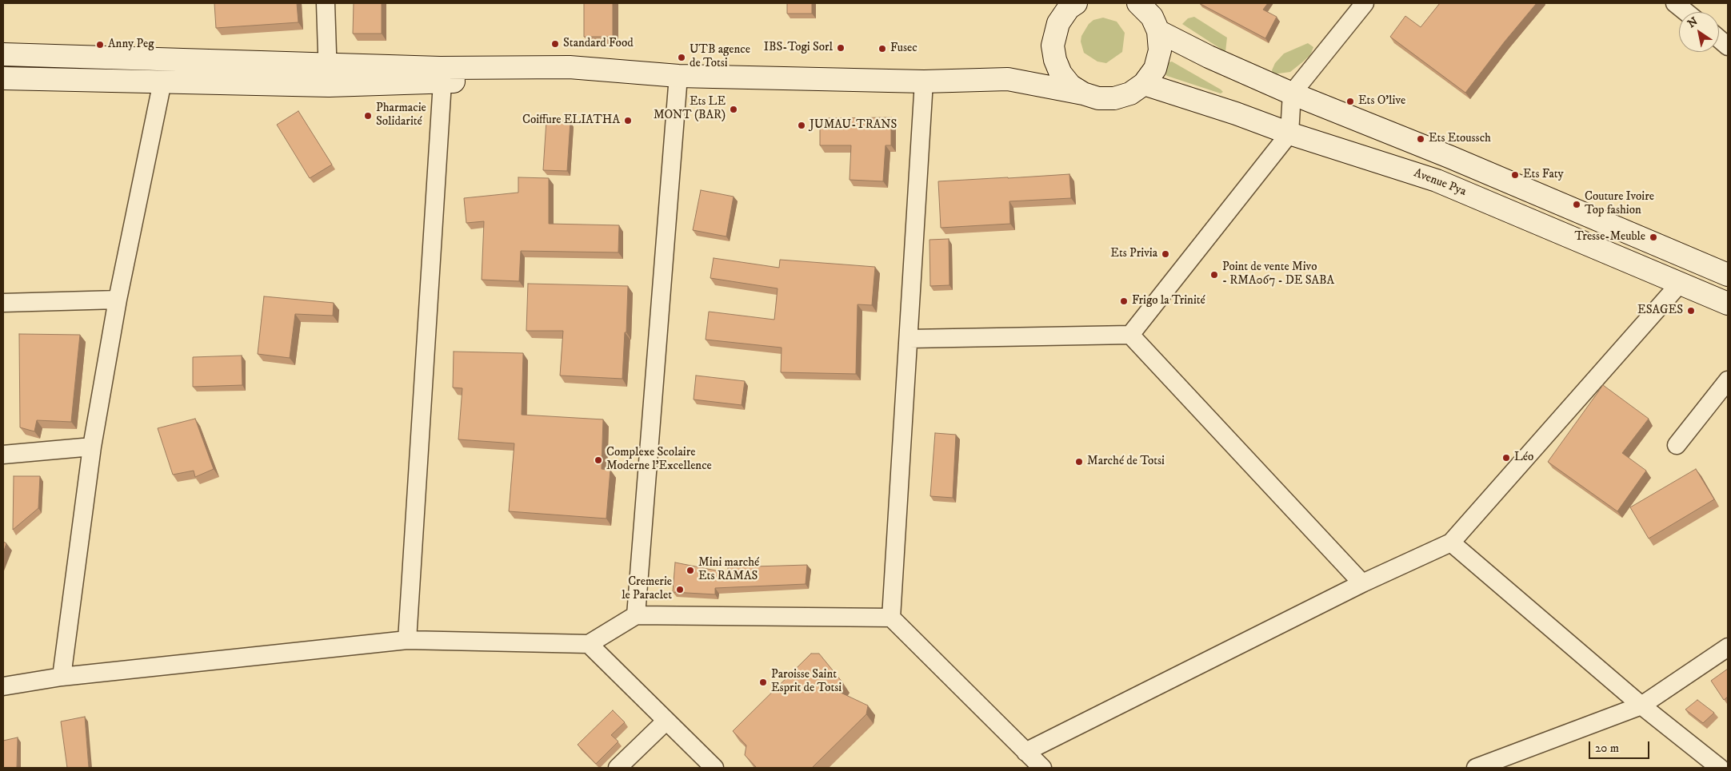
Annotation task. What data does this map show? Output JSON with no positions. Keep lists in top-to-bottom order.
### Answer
{
  "streets": {
    "main road": ["Avenue Pya"]
  },
  "places": [
    "Standard Food",
    "Anny Peg",
    "IBS-Togi Sorl",
    "Fusec",
    "UTB agence de Totsi",
    "Ets O'live",
    "Ets LE MONT (BAR)",
    "Pharmacie Solidarité",
    "Coiffure ELIATHA",
    "JUMAU-TRANS",
    "Ets Etoussch",
    "Ets Faty",
    "Couture Ivoire Top fashion",
    "Tresse-Meuble",
    "Ets Privia",
    "Point de vente Mivo - RMA067 - DE SABA",
    "Frigo la Trinité",
    "ESAGES",
    "Léo",
    "Complexe Scolaire Moderne l'Excellence",
    "Marché de Totsi",
    "Mini marché Ets RAMAS",
    "Cremerie le Paraclet",
    "Paroisse Saint Esprit de Totsi"
  ],
  "scale_bar": "20 m",
  "north": "top left"
}
